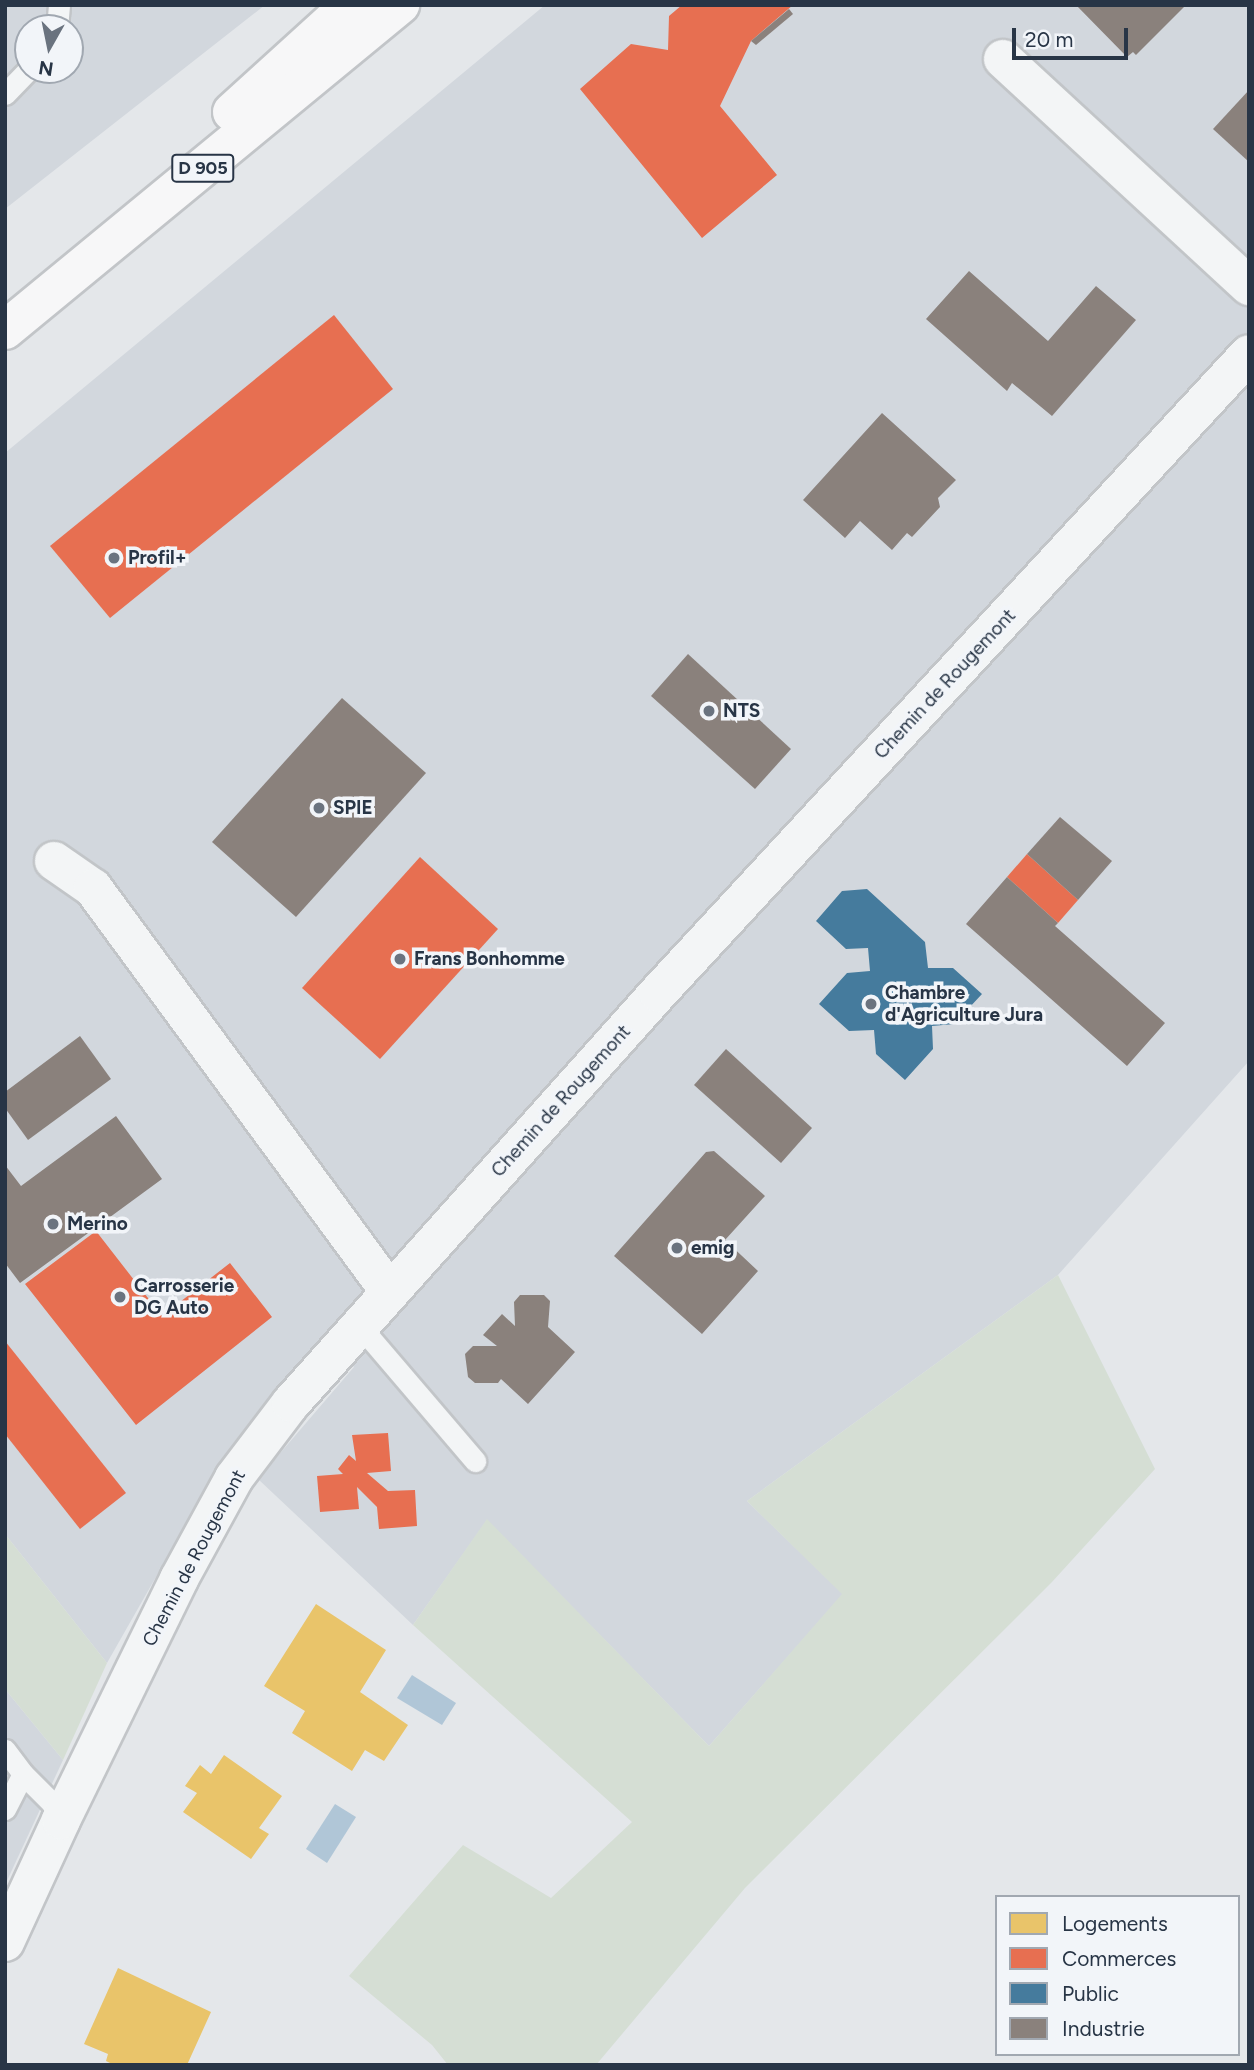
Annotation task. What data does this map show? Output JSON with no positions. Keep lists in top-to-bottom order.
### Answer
{
  "streets": {
    "main road": ["D 905"],
    "street": ["Chemin de Rougemont"]
  },
  "places": [
    "Profil+",
    "NTS",
    "SPIE",
    "Frans Bonhomme",
    "Chambre d'Agriculture Jura",
    "Merino",
    "emig",
    "Carrosserie DG Auto"
  ],
  "legend": [
    "Logements",
    "Commerces",
    "Public",
    "Industrie"
  ],
  "scale_bar": "20 m",
  "north": "bottom"
}
